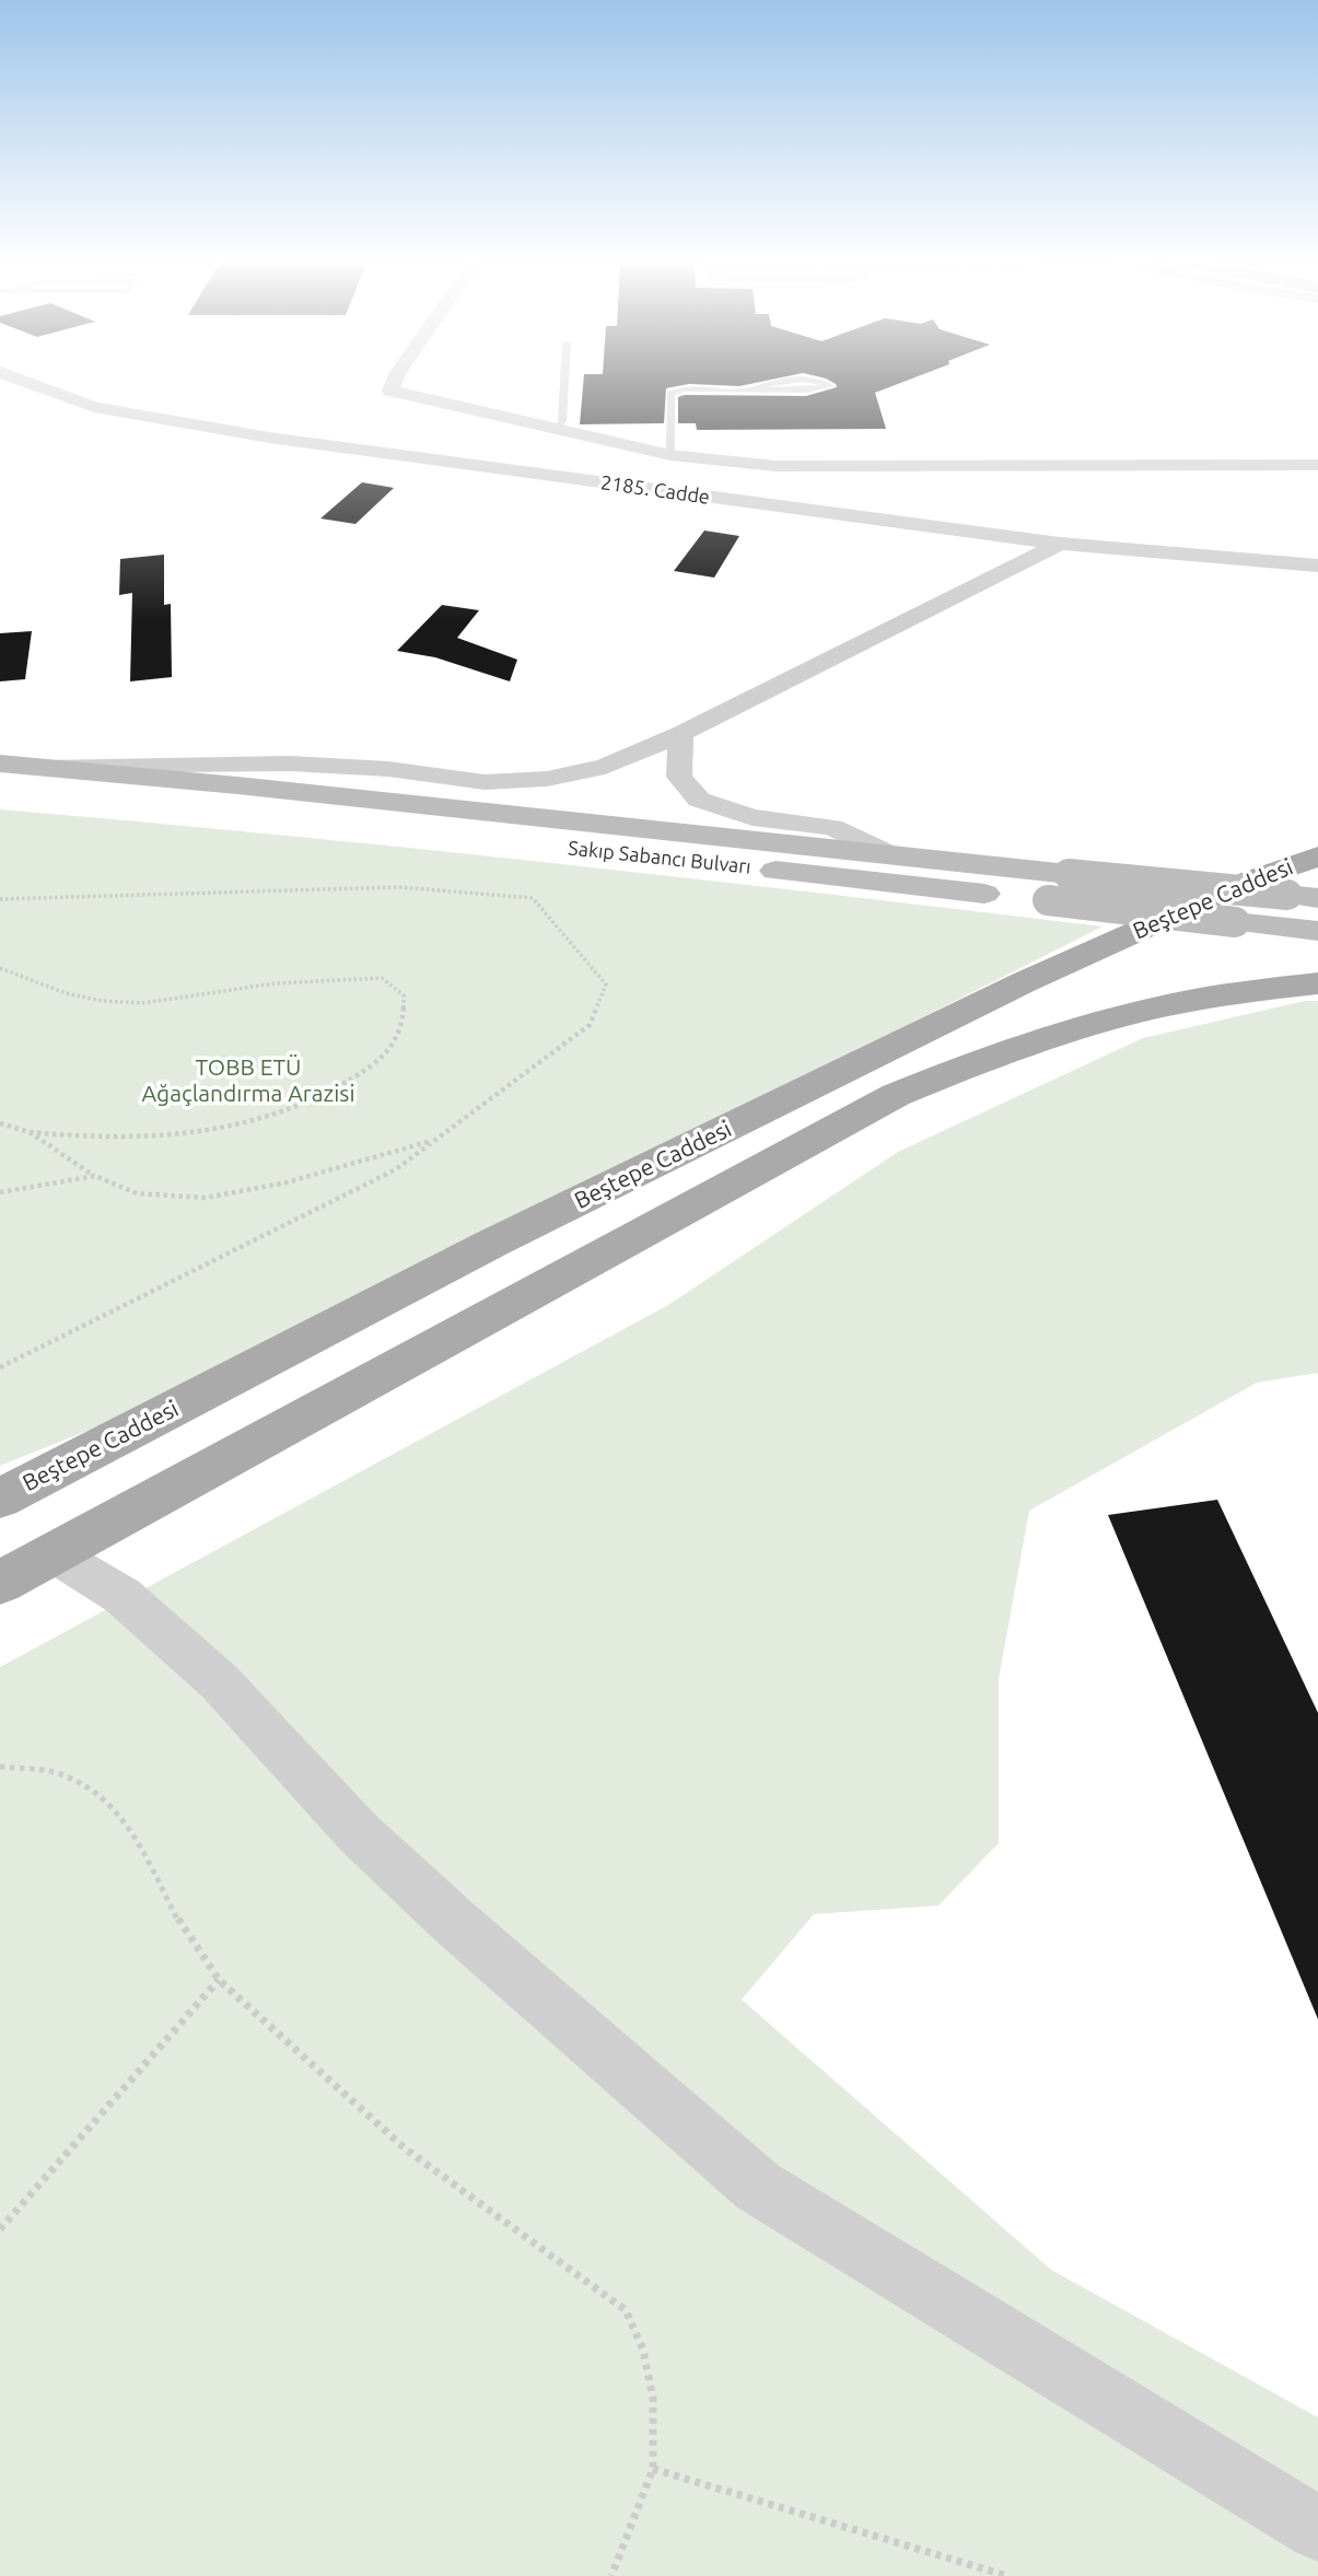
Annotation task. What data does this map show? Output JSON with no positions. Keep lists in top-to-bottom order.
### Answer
{
  "streets": {
    "main road": ["Sakıp Sabancı Bulvarı", "Beştepe Caddesi"],
    "street": ["2185. Cadde"]
  },
  "parks": ["TOBB ETÜ Ağaçlandırma Arazisi"]
}
